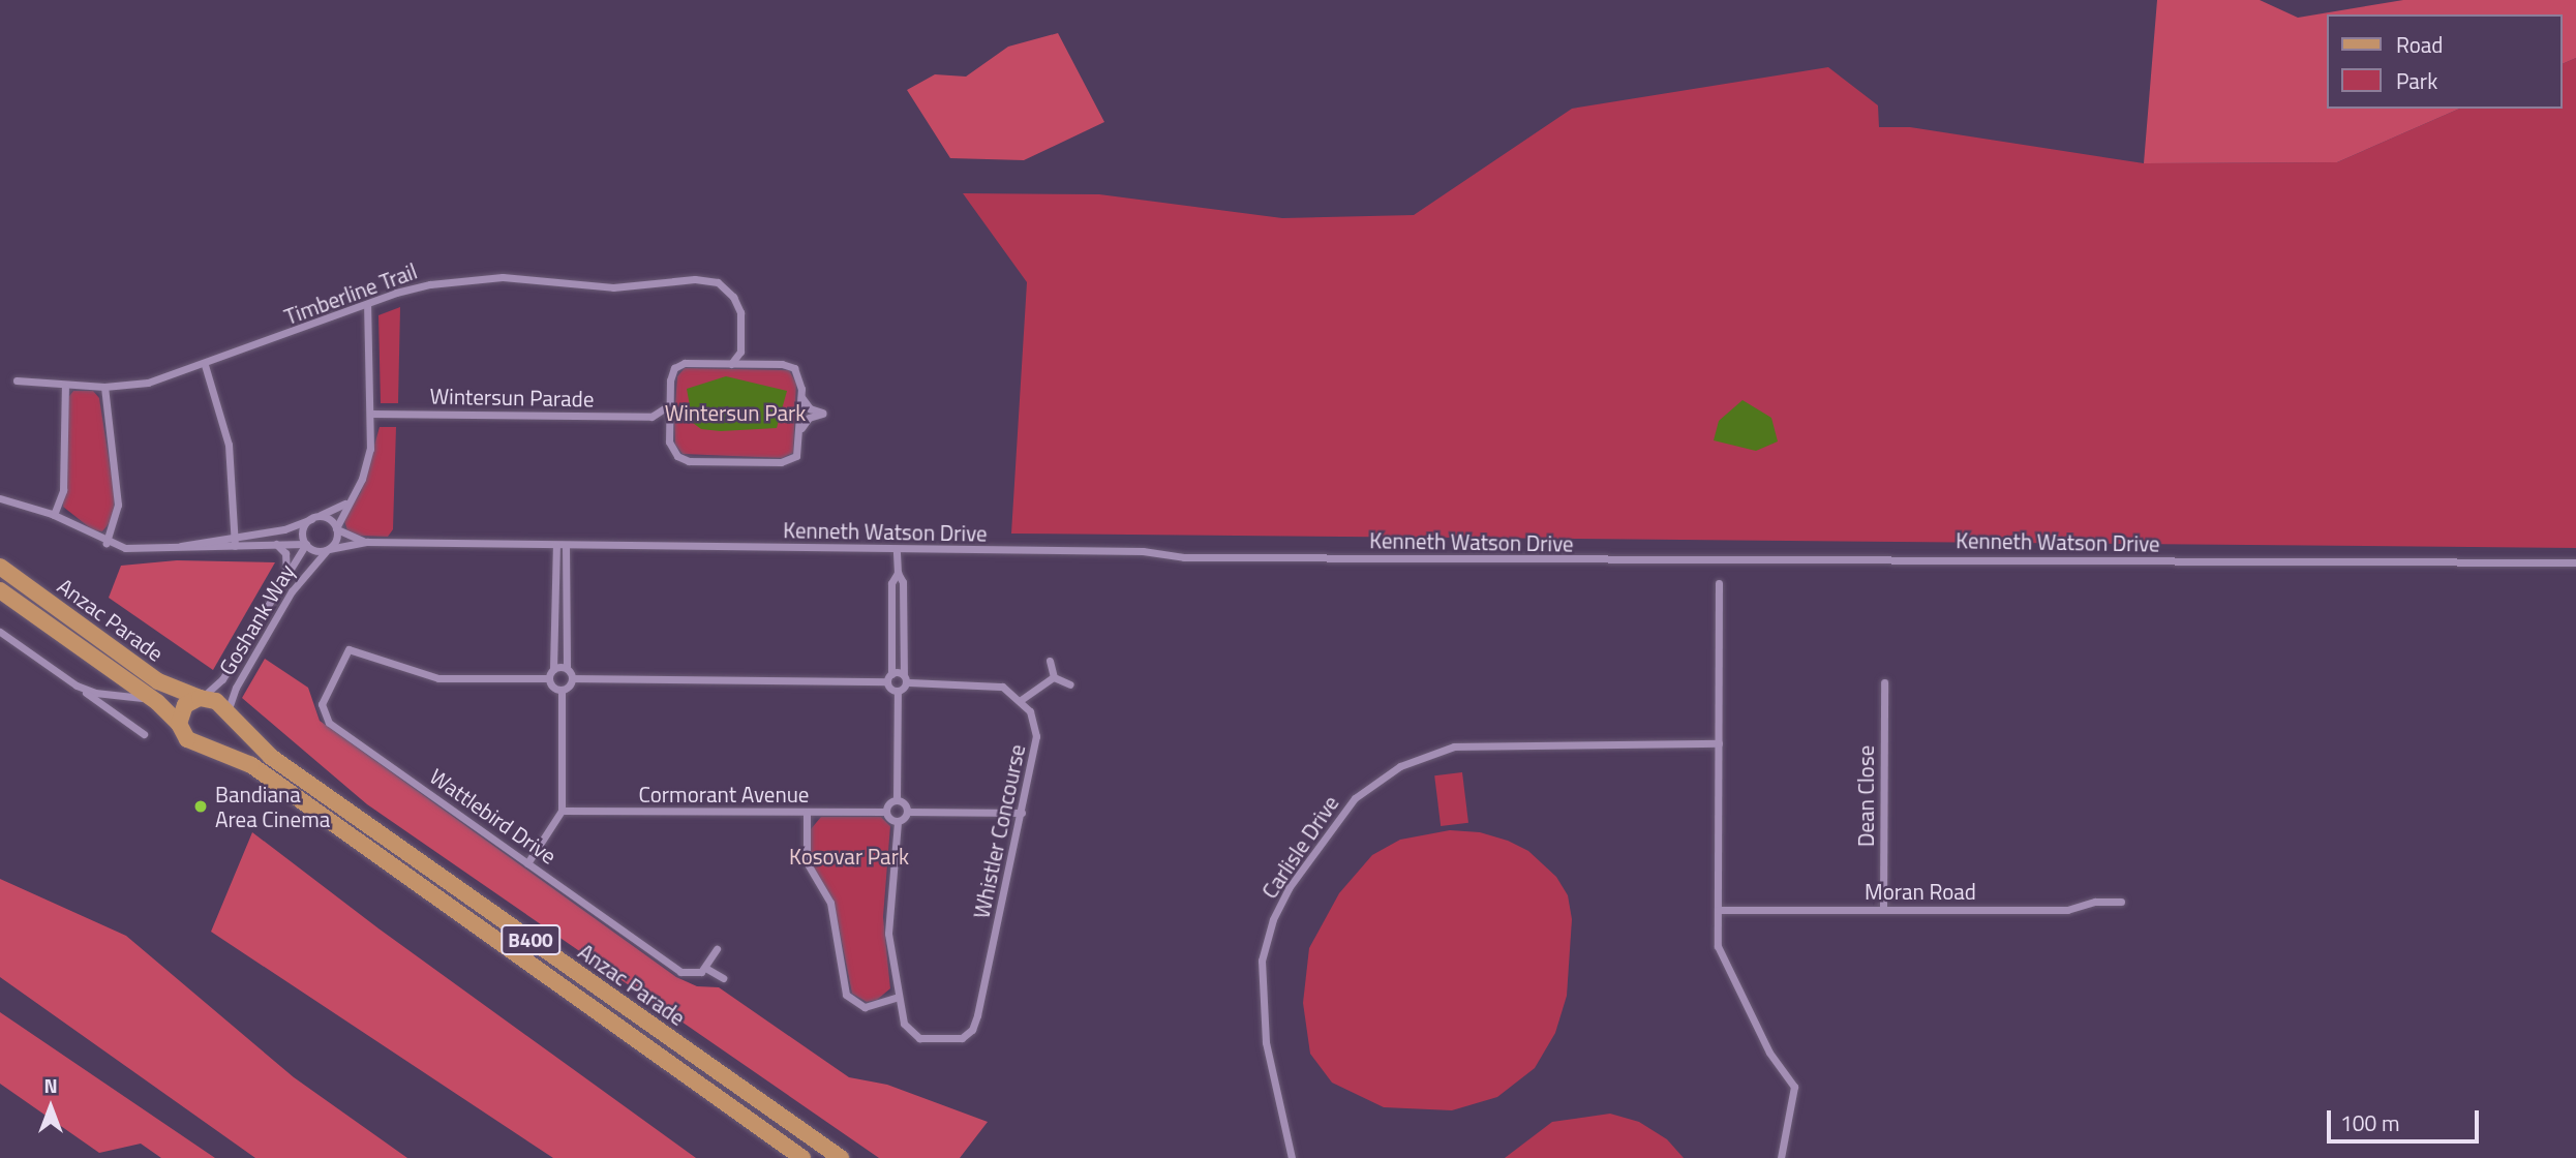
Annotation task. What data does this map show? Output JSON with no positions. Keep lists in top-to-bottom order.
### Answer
{
  "streets": {
    "main road": ["Anzac Parade", "B400"],
    "street": [
      "Timberline Trail",
      "Wintersun Parade",
      "Kenneth Watson Drive",
      "Goshank Way",
      "Cormorant Avenue",
      "Dean Close",
      "Wattlebird Drive",
      "Whistler Concourse",
      "Carlisle Drive",
      "Moran Road"
    ]
  },
  "crossings": [
    ["Kenneth Watson Drive", "Goshank Way"],
    ["Anzac Parade", "Goshank Way"],
    ["Anzac Parade", "B400"],
    ["Goshank Way", "B400"],
    ["Dean Close", "Moran Road"]
  ],
  "parks": ["Wintersun Park", "Kosovar Park"],
  "places": ["Bandiana Area Cinema"],
  "legend": ["Road", "Park"],
  "scale_bar": "100 m",
  "north": "top"
}
